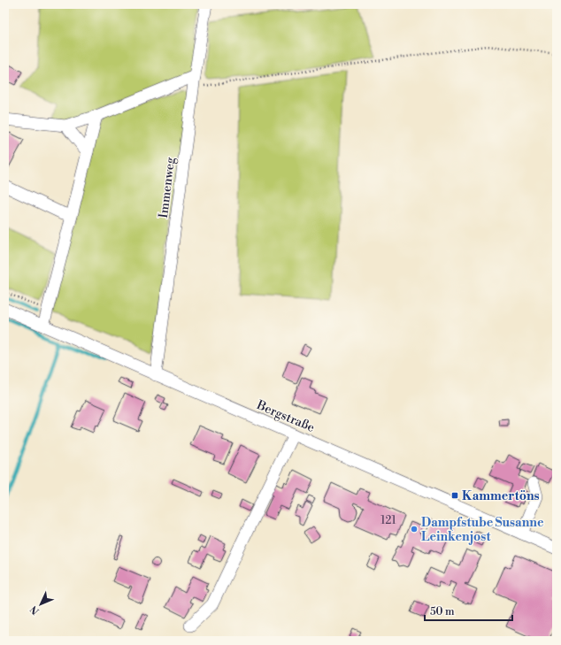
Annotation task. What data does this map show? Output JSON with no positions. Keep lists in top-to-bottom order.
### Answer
{
  "streets": {
    "street": ["Immenweg", "Bergstraße"]
  },
  "crossings": [
    ["Immenweg", "Bergstraße"]
  ],
  "places": {
    "transit": ["Kammertöns"],
    "other": ["Dampfstube Susanne Leinkenjost"]
  },
  "house_numbers": ["121"],
  "scale_bar": "50 m",
  "north": "bottom left"
}
